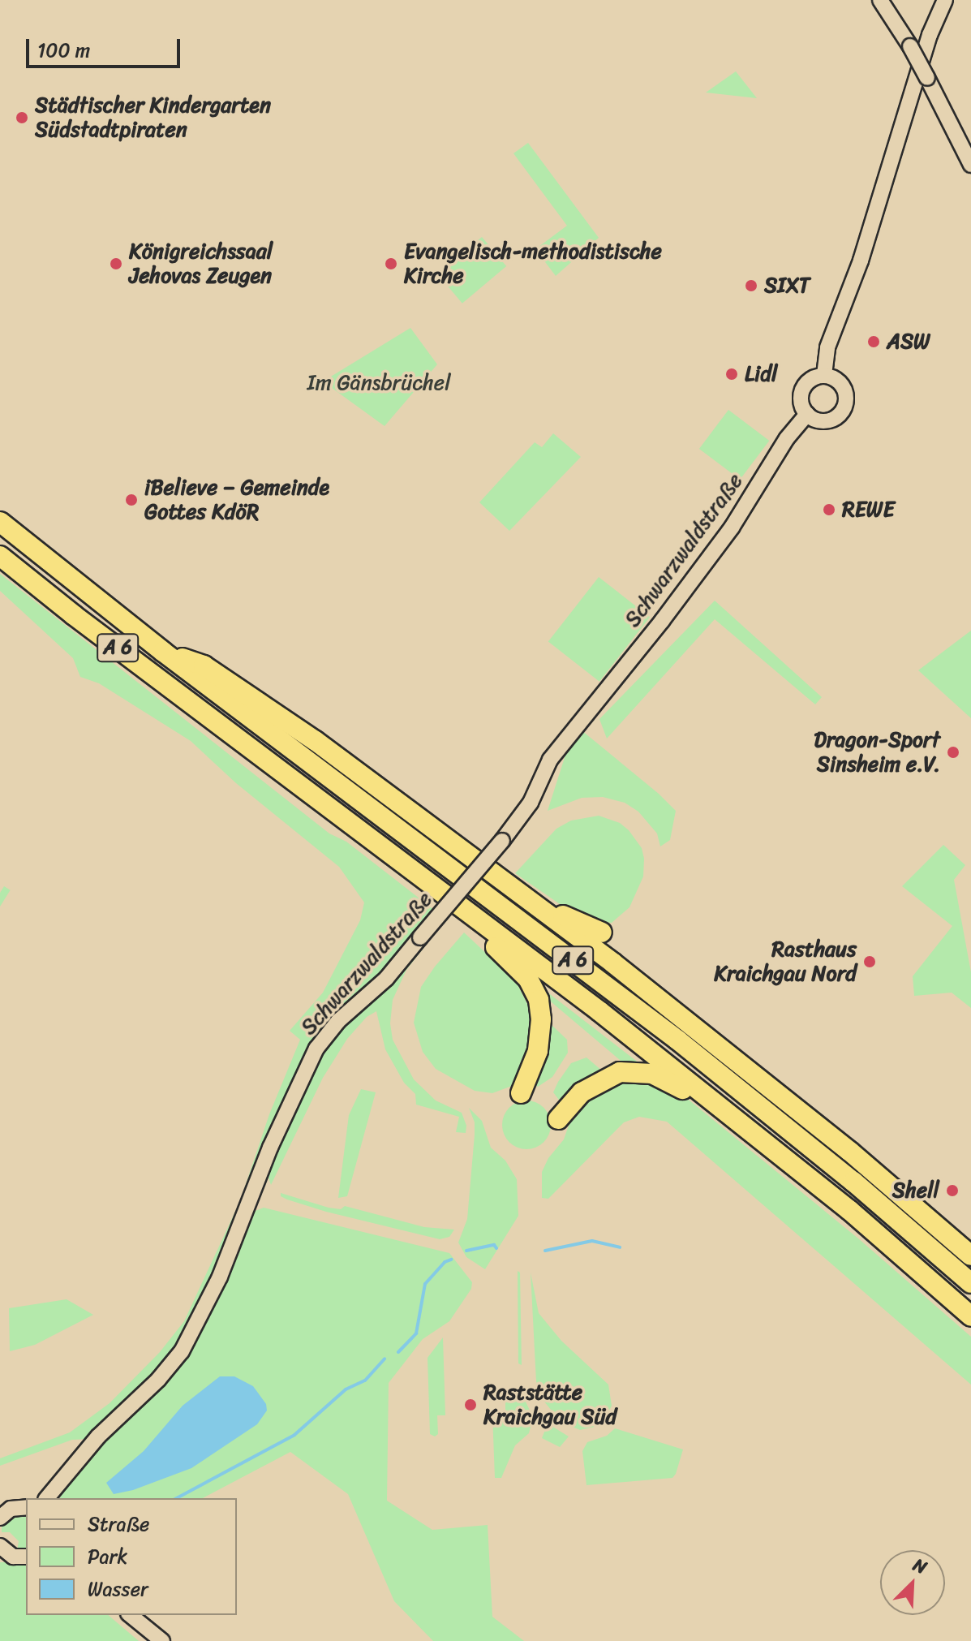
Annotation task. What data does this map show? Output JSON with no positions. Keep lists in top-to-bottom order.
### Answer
{
  "streets": {
    "highway": ["A 6"],
    "main road": ["Schwarzwaldstraße"]
  },
  "parks": ["Im Gänsbrüchel"],
  "places": [
    "Städtischer Kindergarten Südstadtpiraten",
    "Königreichssaal Jehovas Zeugen",
    "Evangelisch-methodistische Kirche",
    "SIXT",
    "ASW",
    "Lidl",
    "iBelieve – Gemeinde Gottes KdöR",
    "REWE",
    "Dragon-Sport Sinsheim e.V.",
    "Rasthaus Kraichgau Nord",
    "Shell",
    "Raststätte Kraichgau Süd"
  ],
  "legend": ["Straße", "Park", "Wasser"],
  "scale_bar": "100 m",
  "north": "top right"
}
